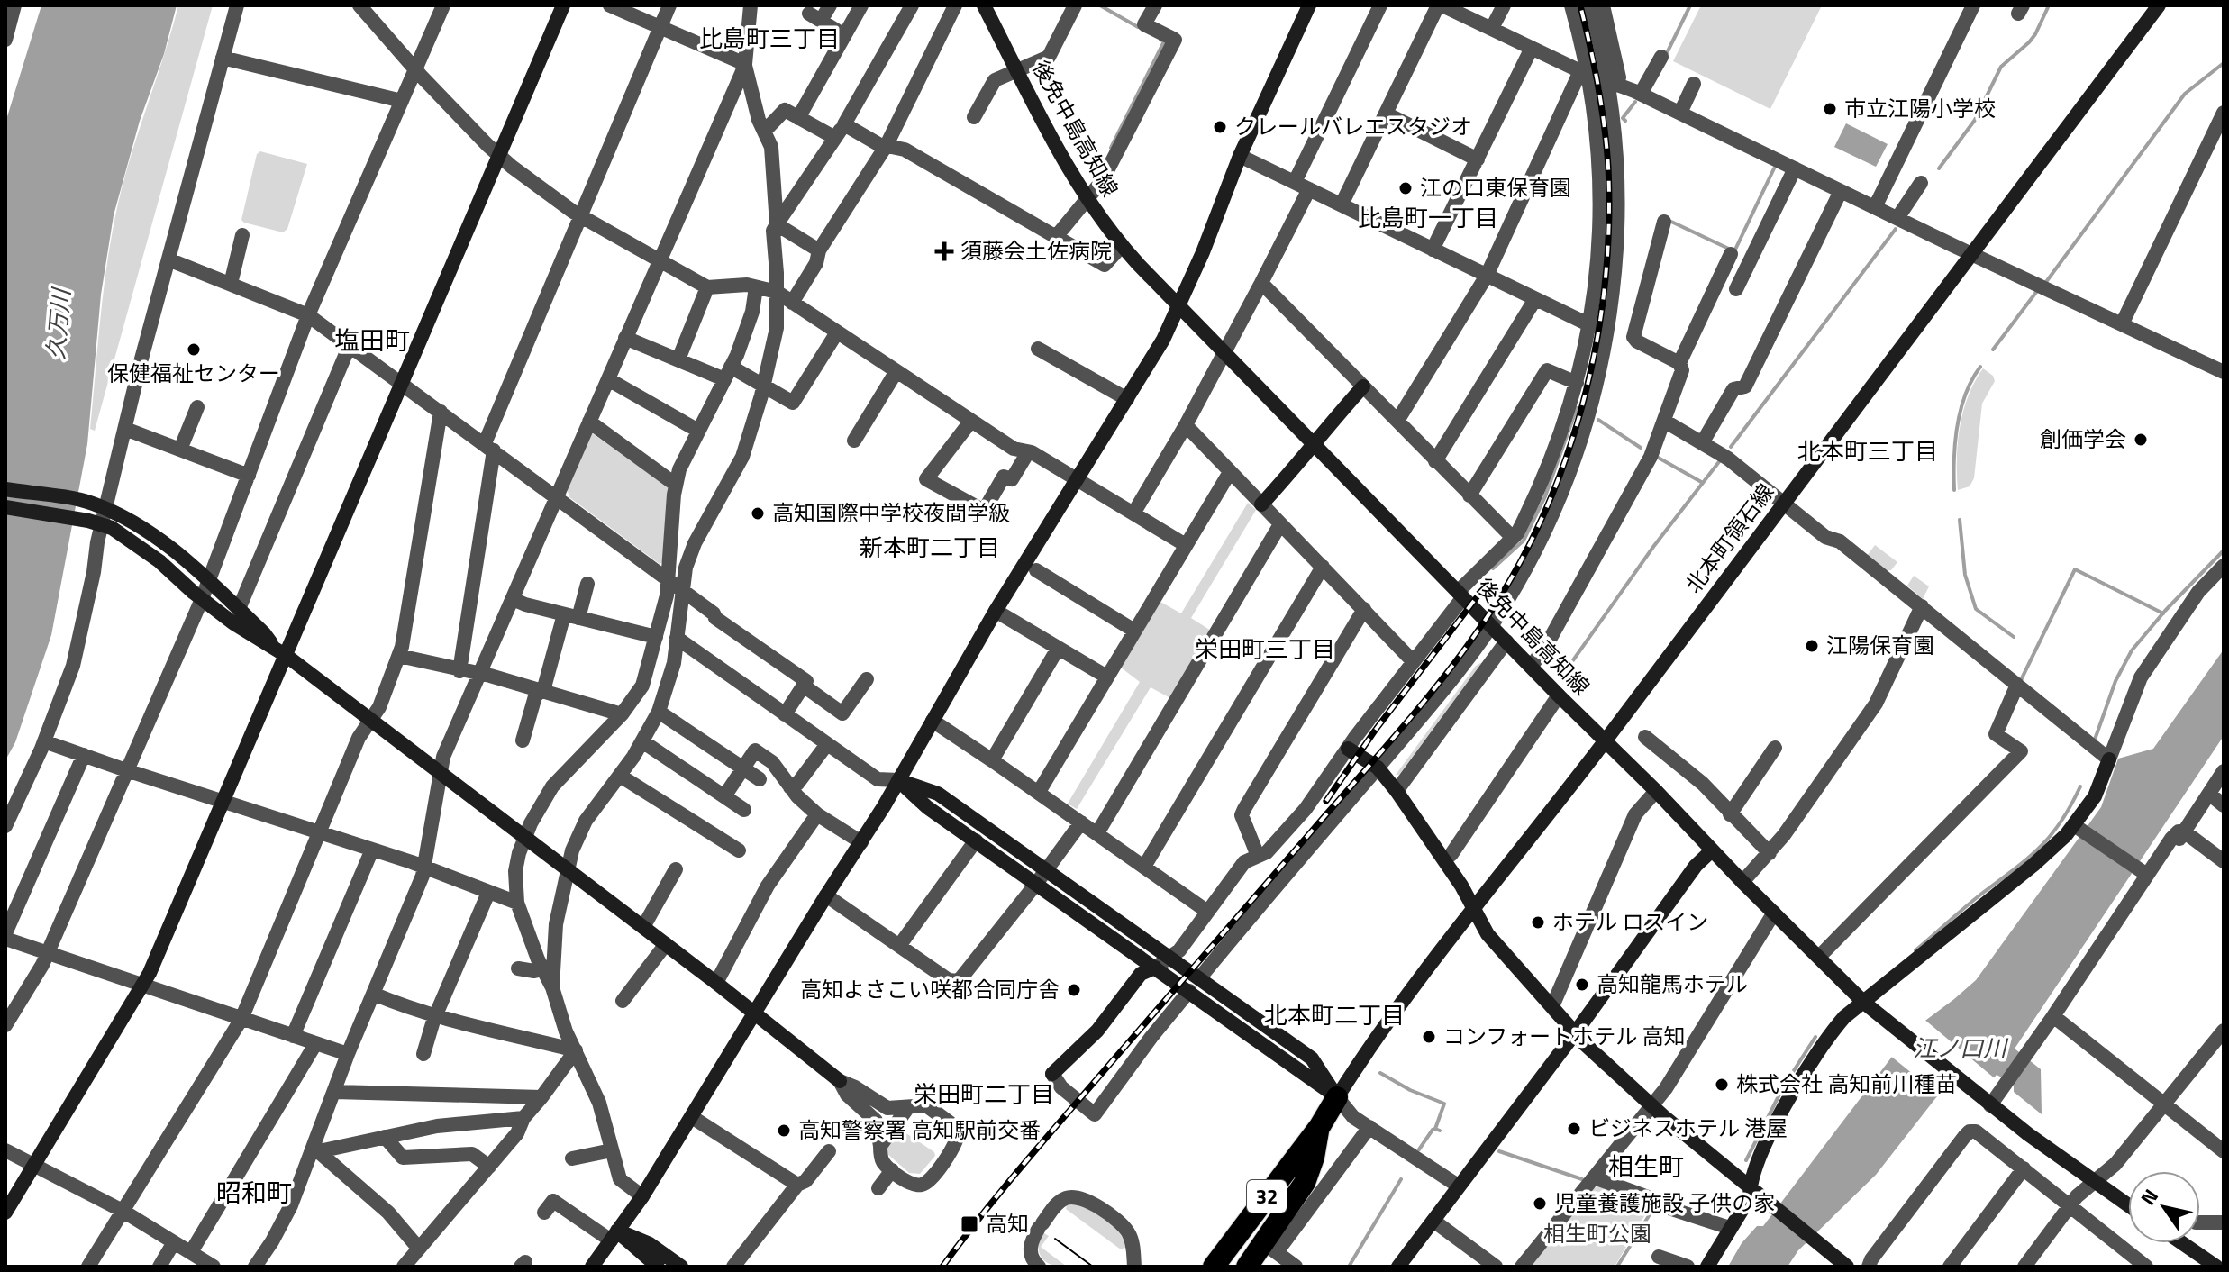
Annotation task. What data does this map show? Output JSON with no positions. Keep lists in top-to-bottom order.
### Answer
{
  "streets": {
    "highway": ["32"],
    "street": ["後免中島高知線", "北本町領石線"]
  },
  "crossings": [
    ["後免中島高知線", "北本町領石線"],
    ["北本町領石線", "32"]
  ],
  "districts": [
    "比島町三丁目",
    "比島町一丁目",
    "塩田町",
    "北本町三丁目",
    "新本町二丁目",
    "栄田町三丁目",
    "北本町二丁目",
    "栄田町二丁目",
    "相生町",
    "昭和町"
  ],
  "water": ["久万川", "江ノ口川"],
  "parks": ["相生町公園"],
  "places": {
    "other": [
      "市立江陽小学校",
      "クレールバレエスタジオ",
      "江の口東保育園",
      "保健福祉センター",
      "創価学会",
      "高知国際中学校夜間学級",
      "江陽保育園",
      "ホテル ロスイン",
      "高知龍馬ホテル",
      "高知よさこい咲都合同庁舎",
      "コンフォートホテル 高知",
      "株式会社 高知前川種苗",
      "ビジネスホテル 港屋",
      "高知警察署 高知駅前交番",
      "児童養護施設 子供の家"
    ],
    "health": ["須藤会土佐病院"],
    "transit": ["高知"]
  },
  "north": "top left"
}
